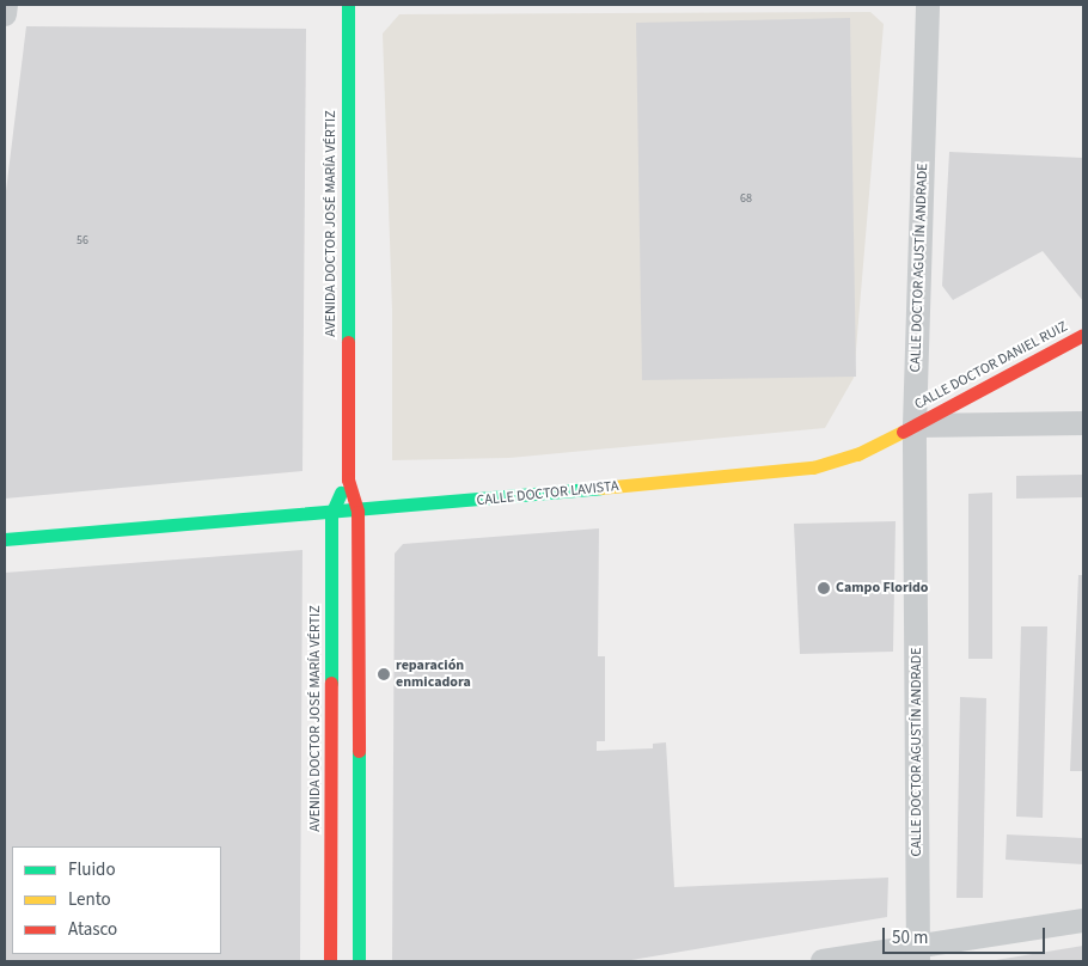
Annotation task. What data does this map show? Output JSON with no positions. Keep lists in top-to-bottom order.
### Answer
{
  "streets": {
    "main road": ["AVENIDA DOCTOR JOSÉ MARÍA VÉRTIZ", "CALLE DOCTOR DANIEL RUIZ", "CALLE DOCTOR LAVISTA"],
    "street": ["CALLE DOCTOR AGUSTÍN ANDRADE"]
  },
  "crossings": [
    ["AVENIDA DOCTOR JOSÉ MARÍA VÉRTIZ", "CALLE DOCTOR LAVISTA"],
    ["CALLE DOCTOR AGUSTÍN ANDRADE", "CALLE DOCTOR DANIEL RUIZ"],
    ["CALLE DOCTOR AGUSTÍN ANDRADE", "CALLE DOCTOR LAVISTA"],
    ["CALLE DOCTOR DANIEL RUIZ", "CALLE DOCTOR LAVISTA"]
  ],
  "places": ["Campo Florido", "reparación enmicadora"],
  "house_numbers": ["68", "56"],
  "legend": ["Fluido", "Lento", "Atasco"],
  "scale_bar": "50 m"
}
